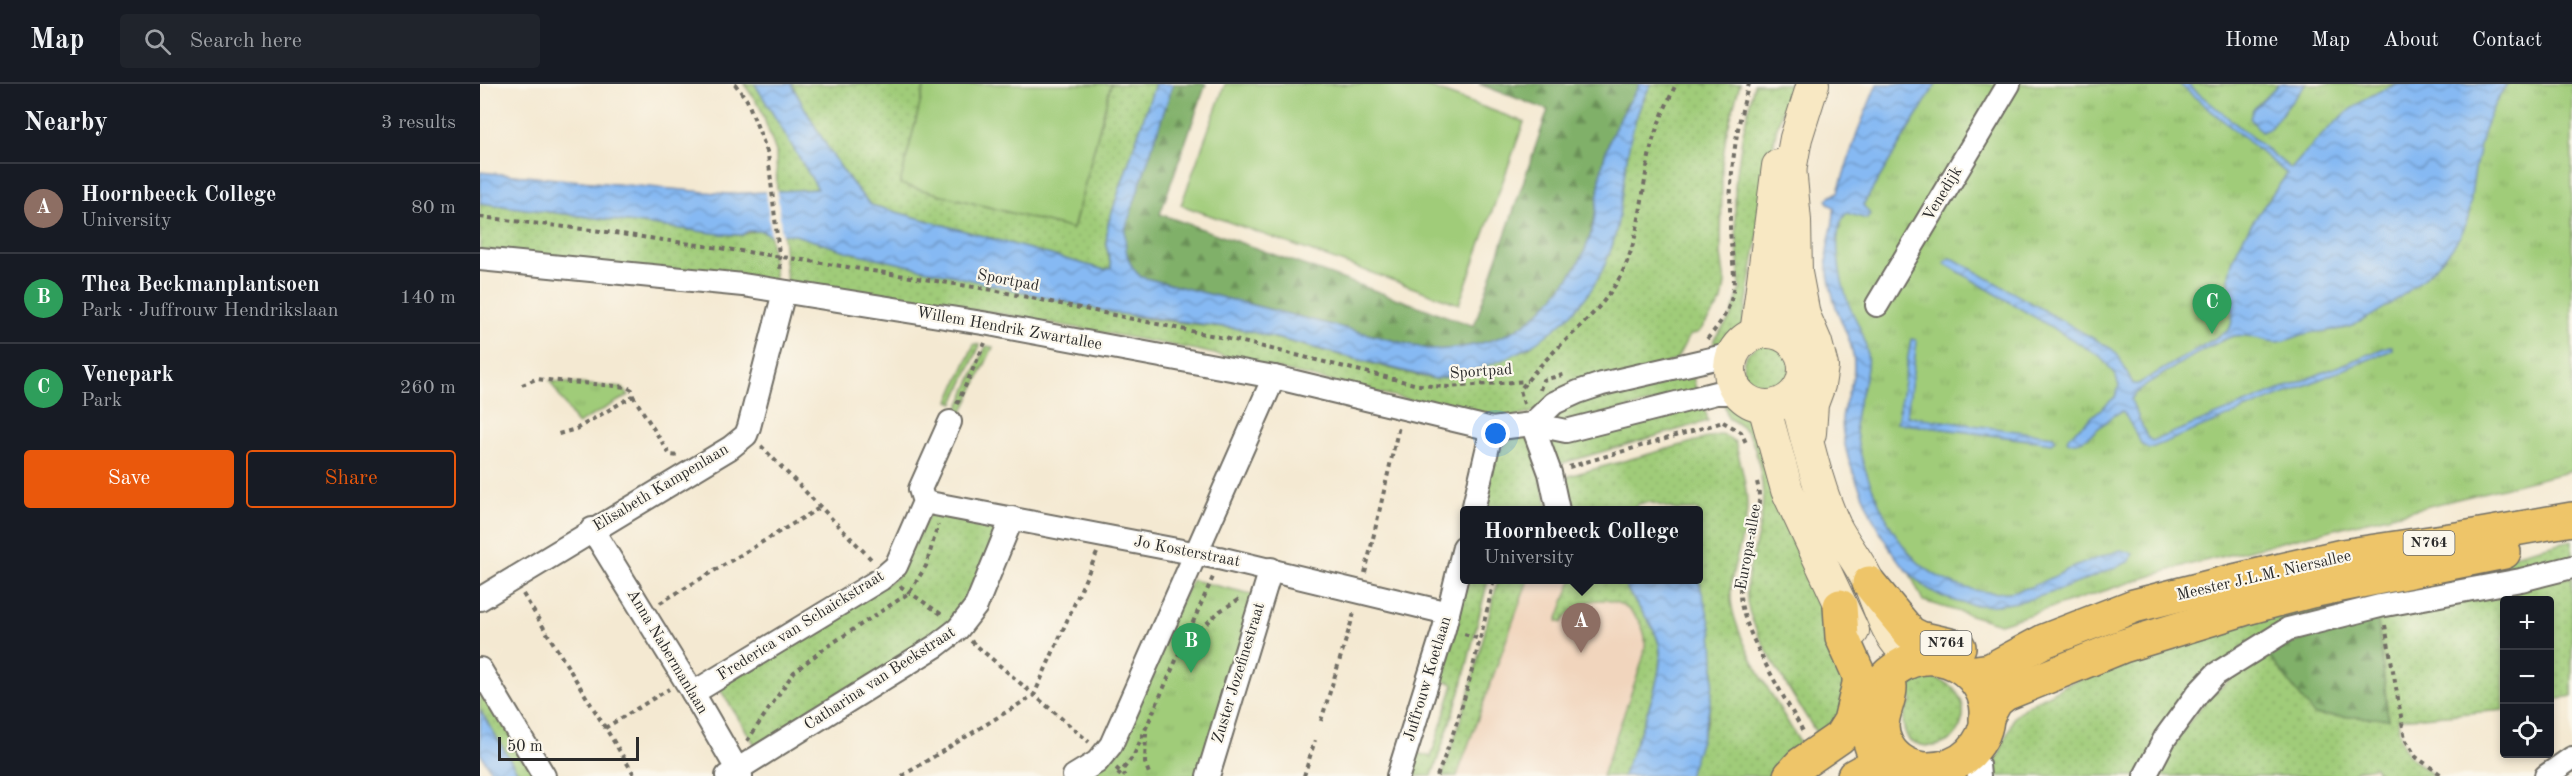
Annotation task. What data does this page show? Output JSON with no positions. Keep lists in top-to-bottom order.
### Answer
{
  "streets": {
    "main road": ["N764", "Meester J.L.M. Niersallee"],
    "street": [
      "Venedijk",
      "Willem Hendrik Zwartallee",
      "Elisabeth Kampenlaan",
      "Jo Kosterstraat",
      "Frederica van Schaickstraat",
      "Anna Nabermanlaan",
      "Zuster Jozefinestraat",
      "Catharina van Beekstraat",
      "Juffrouw Koetlaan"
    ],
    "path": ["Sportpad", "Europa-allee"]
  },
  "crossings": [
    ["Willem Hendrik Zwartallee", "Elisabeth Kampenlaan"],
    ["Elisabeth Kampenlaan", "Anna Nabermanlaan"],
    ["N764", "Meester J.L.M. Niersallee"],
    ["Jo Kosterstraat", "Frederica van Schaickstraat"],
    ["Jo Kosterstraat", "Zuster Jozefinestraat"],
    ["Jo Kosterstraat", "Catharina van Beekstraat"],
    ["Jo Kosterstraat", "Juffrouw Koetlaan"],
    ["Frederica van Schaickstraat", "Anna Nabermanlaan"],
    ["Anna Nabermanlaan", "Catharina van Beekstraat"]
  ],
  "scale_bar": "50 m",
  "page": {
    "header": "Map",
    "search": "Search here",
    "nav": [
      "Home",
      "Map",
      "About",
      "Contact"
    ],
    "heading": ["Nearby", "3 results"],
    "list": [
      {
        "mark": "A",
        "name": "Hoornbeeck College",
        "note": "University",
        "value": "80 m"
      },
      {
        "mark": "B",
        "name": "Thea Beckmanplantsoen",
        "note": "Park · Juffrouw Hendrikslaan",
        "value": "140 m"
      },
      {
        "mark": "C",
        "name": "Venepark",
        "note": "Park",
        "value": "260 m"
      }
    ],
    "pins": ["C", "A", "B"],
    "buttons": ["Save", "Share"],
    "popup": ["Hoornbeeck College", "University"],
    "map_buttons": ["+", "−"],
    "scale": "50 m"
  }
}
